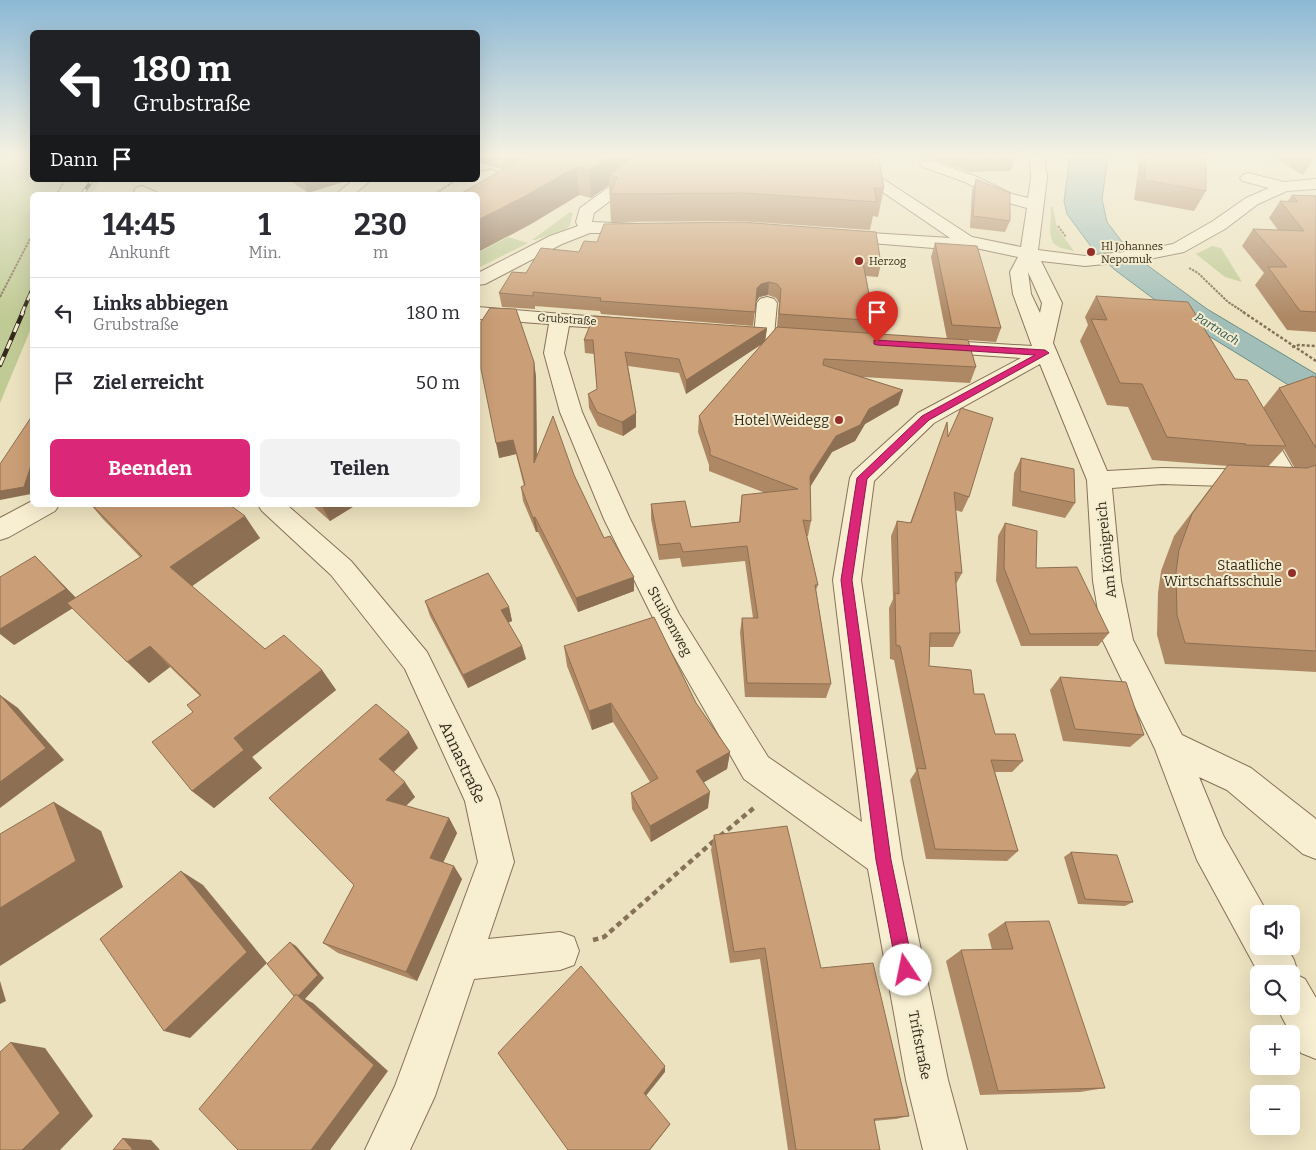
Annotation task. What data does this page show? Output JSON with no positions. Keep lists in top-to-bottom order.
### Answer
{
  "streets": {
    "street": [
      "Grubstraße",
      "Am Königreich",
      "Stuibenweg",
      "Annastraße",
      "Triftstraße"
    ]
  },
  "crossings": [
    ["Grubstraße", "Stuibenweg"],
    ["Am Königreich", "Triftstraße"],
    ["Stuibenweg", "Triftstraße"]
  ],
  "water": ["Partnach"],
  "places": [
    "Hl Johannes Nepomuk",
    "Herzog",
    "Hotel Weidegg",
    "Staatliche Wirtschaftsschule"
  ],
  "page": {
    "turn": ["180 m", "Grubstraße"],
    "then": "Dann",
    "eta": [
      "14:45",
      "Ankunft",
      "1",
      "Min.",
      "230",
      "m"
    ],
    "list": [
      {
        "name": "Links abbiegen",
        "note": "Grubstraße",
        "value": "180 m"
      },
      {
        "name": "Ziel erreicht",
        "value": "50 m"
      }
    ],
    "buttons": ["Beenden", "Teilen"],
    "map_buttons": ["+", "−"]
  }
}
